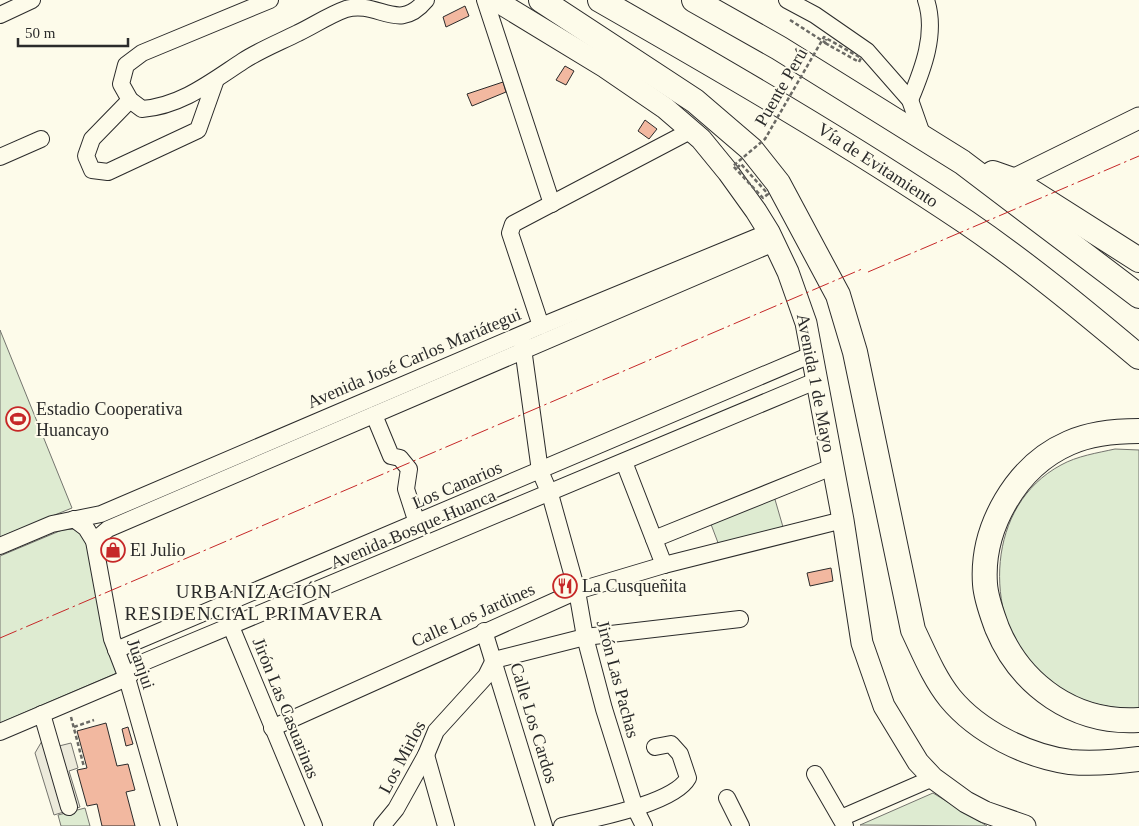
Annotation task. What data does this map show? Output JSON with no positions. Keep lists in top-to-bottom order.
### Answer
{
  "streets": {
    "highway": ["Vía de Evitamiento"],
    "main road": ["Avenida 1 de Mayo"],
    "street": [
      "Avenida José Carlos Mariátegui",
      "Los Canarios",
      "Avenida Bosque Huanca",
      "Calle Los Jardines",
      "Juanjui",
      "Jirón Las Pachas",
      "Jirón Las Casuarinas",
      "Calle Los Cardos",
      "Los Mirlos"
    ],
    "path": ["Puente Perú"]
  },
  "crossings": [
    ["Avenida José Carlos Mariátegui", "Avenida 1 de Mayo"],
    ["Avenida José Carlos Mariátegui", "Juanjui"],
    ["Avenida José Carlos Mariátegui", "Jirón Las Pachas"],
    ["Avenida 1 de Mayo", "Los Canarios"],
    ["Avenida 1 de Mayo", "Avenida Bosque Huanca"],
    ["Avenida 1 de Mayo", "Calle Los Jardines"],
    ["Los Canarios", "Juanjui"],
    ["Los Canarios", "Jirón Las Pachas"],
    ["Los Canarios", "Jirón Las Casuarinas"],
    ["Avenida Bosque Huanca", "Juanjui"],
    ["Avenida Bosque Huanca", "Jirón Las Pachas"],
    ["Avenida Bosque Huanca", "Jirón Las Casuarinas"],
    ["Calle Los Jardines", "Jirón Las Pachas"],
    ["Calle Los Jardines", "Jirón Las Casuarinas"],
    ["Calle Los Jardines", "Calle Los Cardos"],
    ["Calle Los Cardos", "Los Mirlos"]
  ],
  "districts": ["URBANIZACIÓN RESIDENCIAL PRIMAVERA"],
  "places": {
    "sports": ["Estadio Cooperativa Huancayo"],
    "shop": ["El Julio"],
    "restaurant": ["La Cusqueñita"]
  },
  "scale_bar": "50 m"
}
